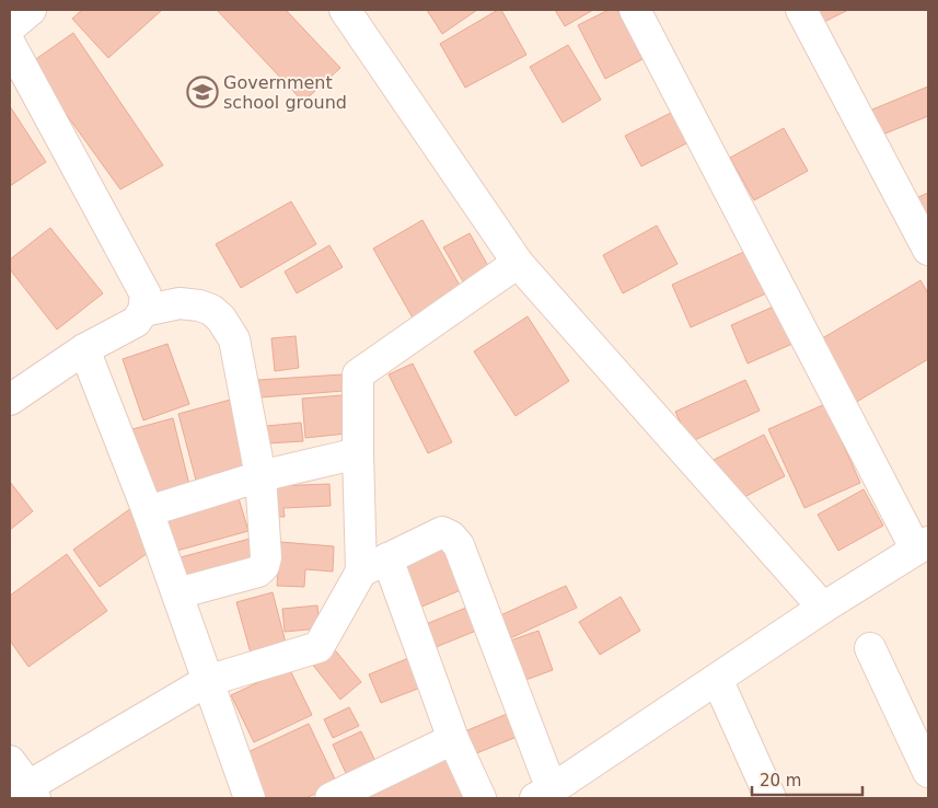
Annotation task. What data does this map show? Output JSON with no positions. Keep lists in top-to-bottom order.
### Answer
{
  "places": {
    "school or university": ["Government school ground"]
  },
  "scale_bar": "20 m"
}
